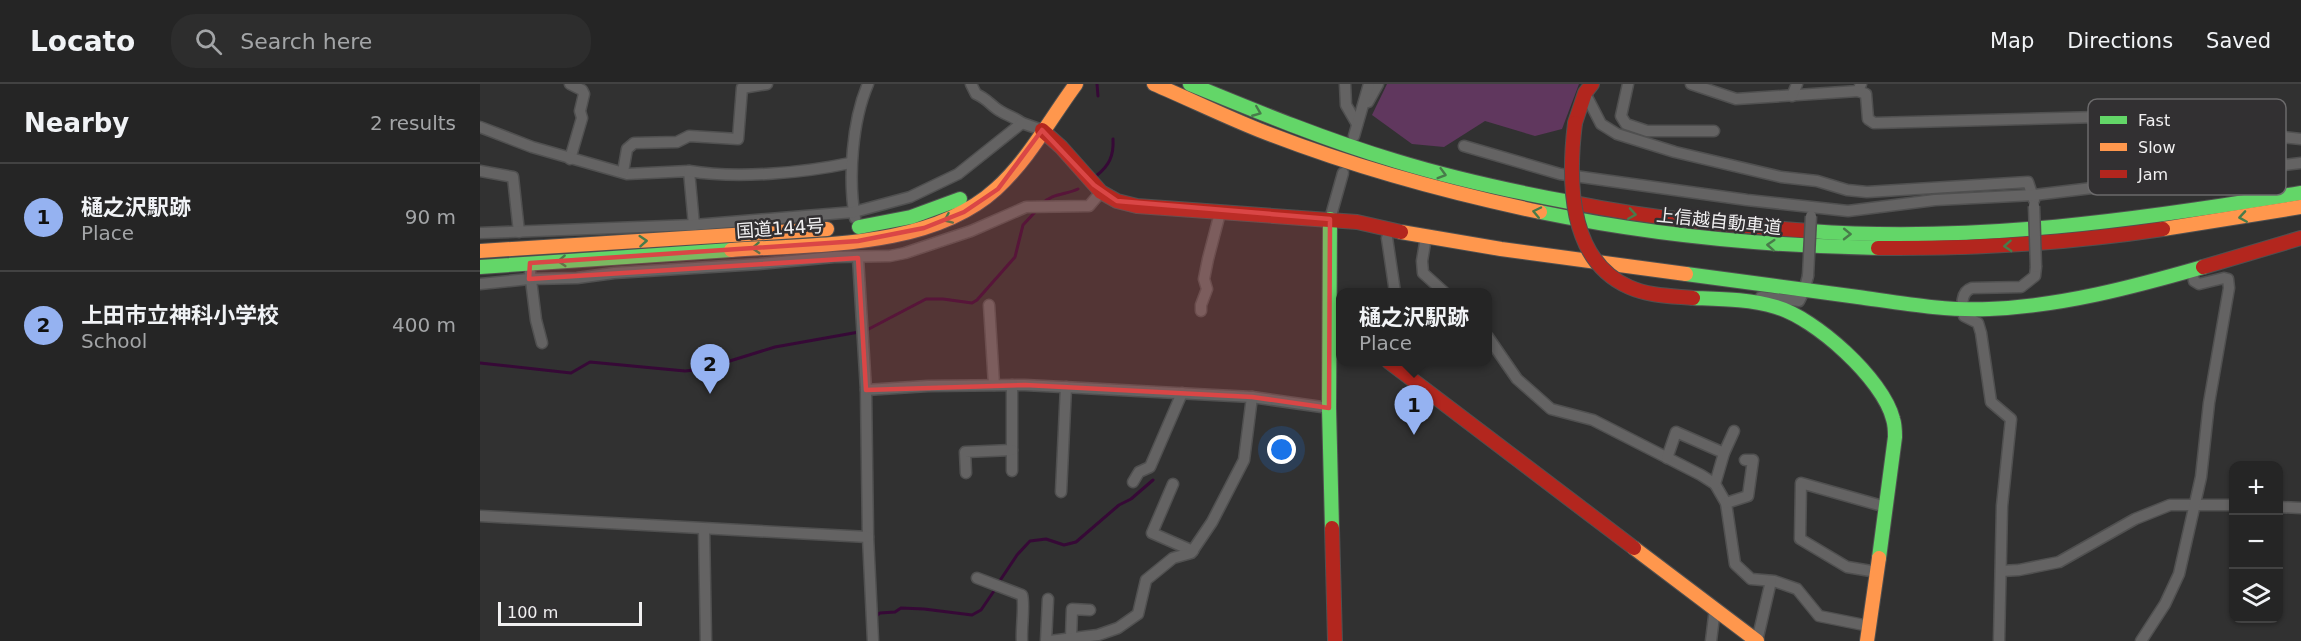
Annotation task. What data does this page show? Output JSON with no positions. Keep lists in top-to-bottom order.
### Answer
{
  "streets": {
    "main road": ["上信越自動車道", "国道144号"]
  },
  "legend": ["Fast", "Slow", "Jam"],
  "scale_bar": "100 m",
  "page": {
    "header": "Locato",
    "search": "Search here",
    "nav": ["Map", "Directions", "Saved"],
    "heading": ["Nearby", "2 results"],
    "list": [
      {
        "mark": "1",
        "name": "樋之沢駅跡",
        "note": "Place",
        "value": "90 m"
      },
      {
        "mark": "2",
        "name": "上田市立神科小学校",
        "note": "School",
        "value": "400 m"
      }
    ],
    "popup": ["樋之沢駅跡", "Place"],
    "pins": ["2", "1"],
    "map_buttons": ["+", "−"],
    "scale": "100 m"
  }
}
